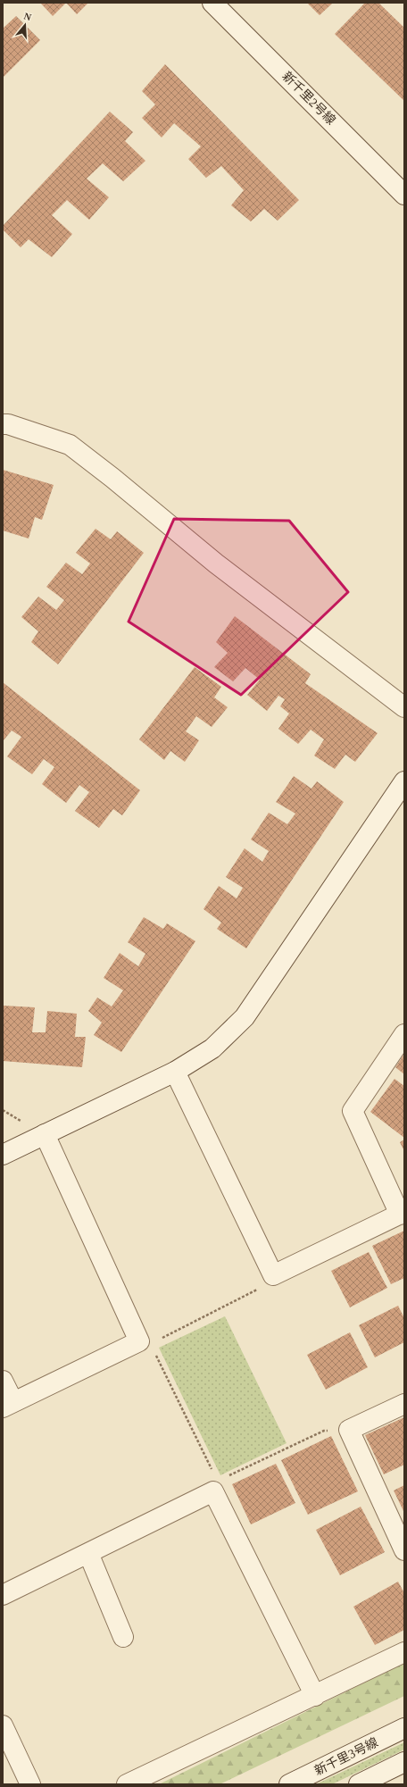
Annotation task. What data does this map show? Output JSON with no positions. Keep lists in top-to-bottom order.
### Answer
{
  "streets": {
    "street": ["新千里2号線", "新千里3号線"]
  },
  "north": "top"
}
